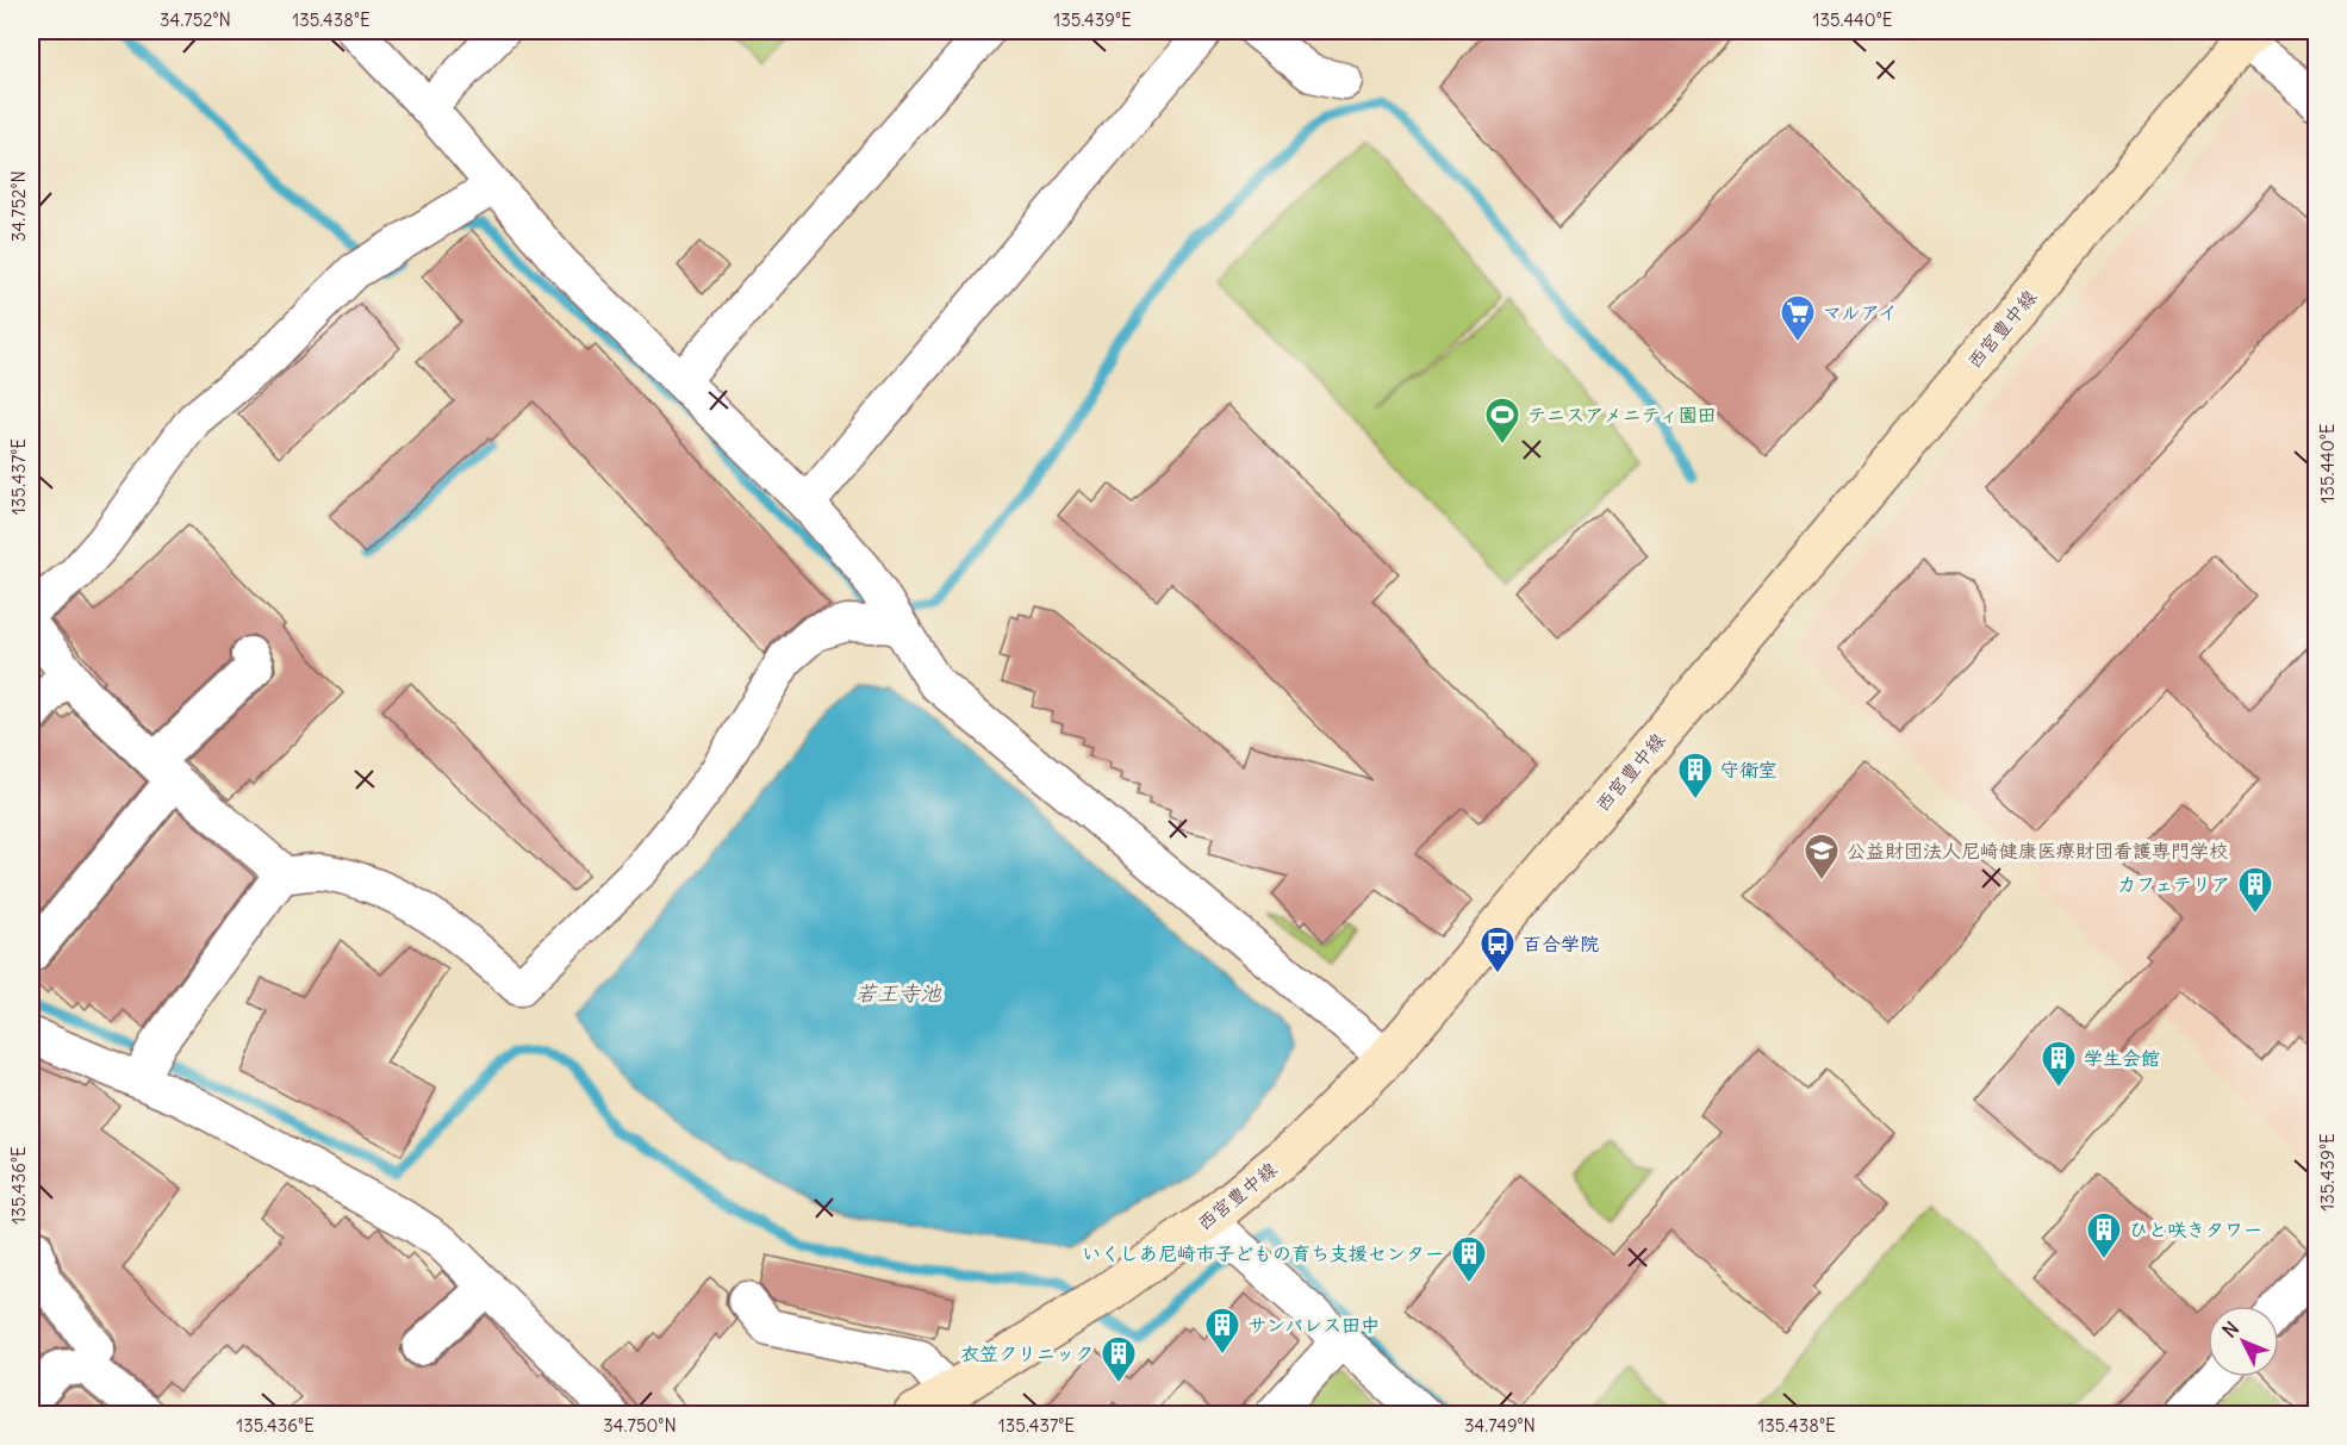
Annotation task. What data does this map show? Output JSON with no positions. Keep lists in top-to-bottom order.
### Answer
{
  "streets": {
    "main road": ["西宮豊中線"]
  },
  "water": ["若王寺池"],
  "places": {
    "supermarket": ["マルアイ"],
    "sports": ["テニスアメニティ園田"],
    "building": [
      "守衛室",
      "カフェテリア",
      "学生会館",
      "ひと咲きタワー",
      "いくしあ尼崎市子どもの育ち支援センター",
      "サンパレス田中",
      "衣笠クリニック"
    ],
    "school or university": ["公益財団法人尼崎健康医療財団看護専門学校"],
    "bus stop": ["百合学院"]
  },
  "north": "top left",
  "coordinates": [
    "34.752°N",
    "135.438°E",
    "135.439°E",
    "135.440°E",
    "135.437°E",
    "135.436°E",
    "34.750°N",
    "34.749°N"
  ]
}
